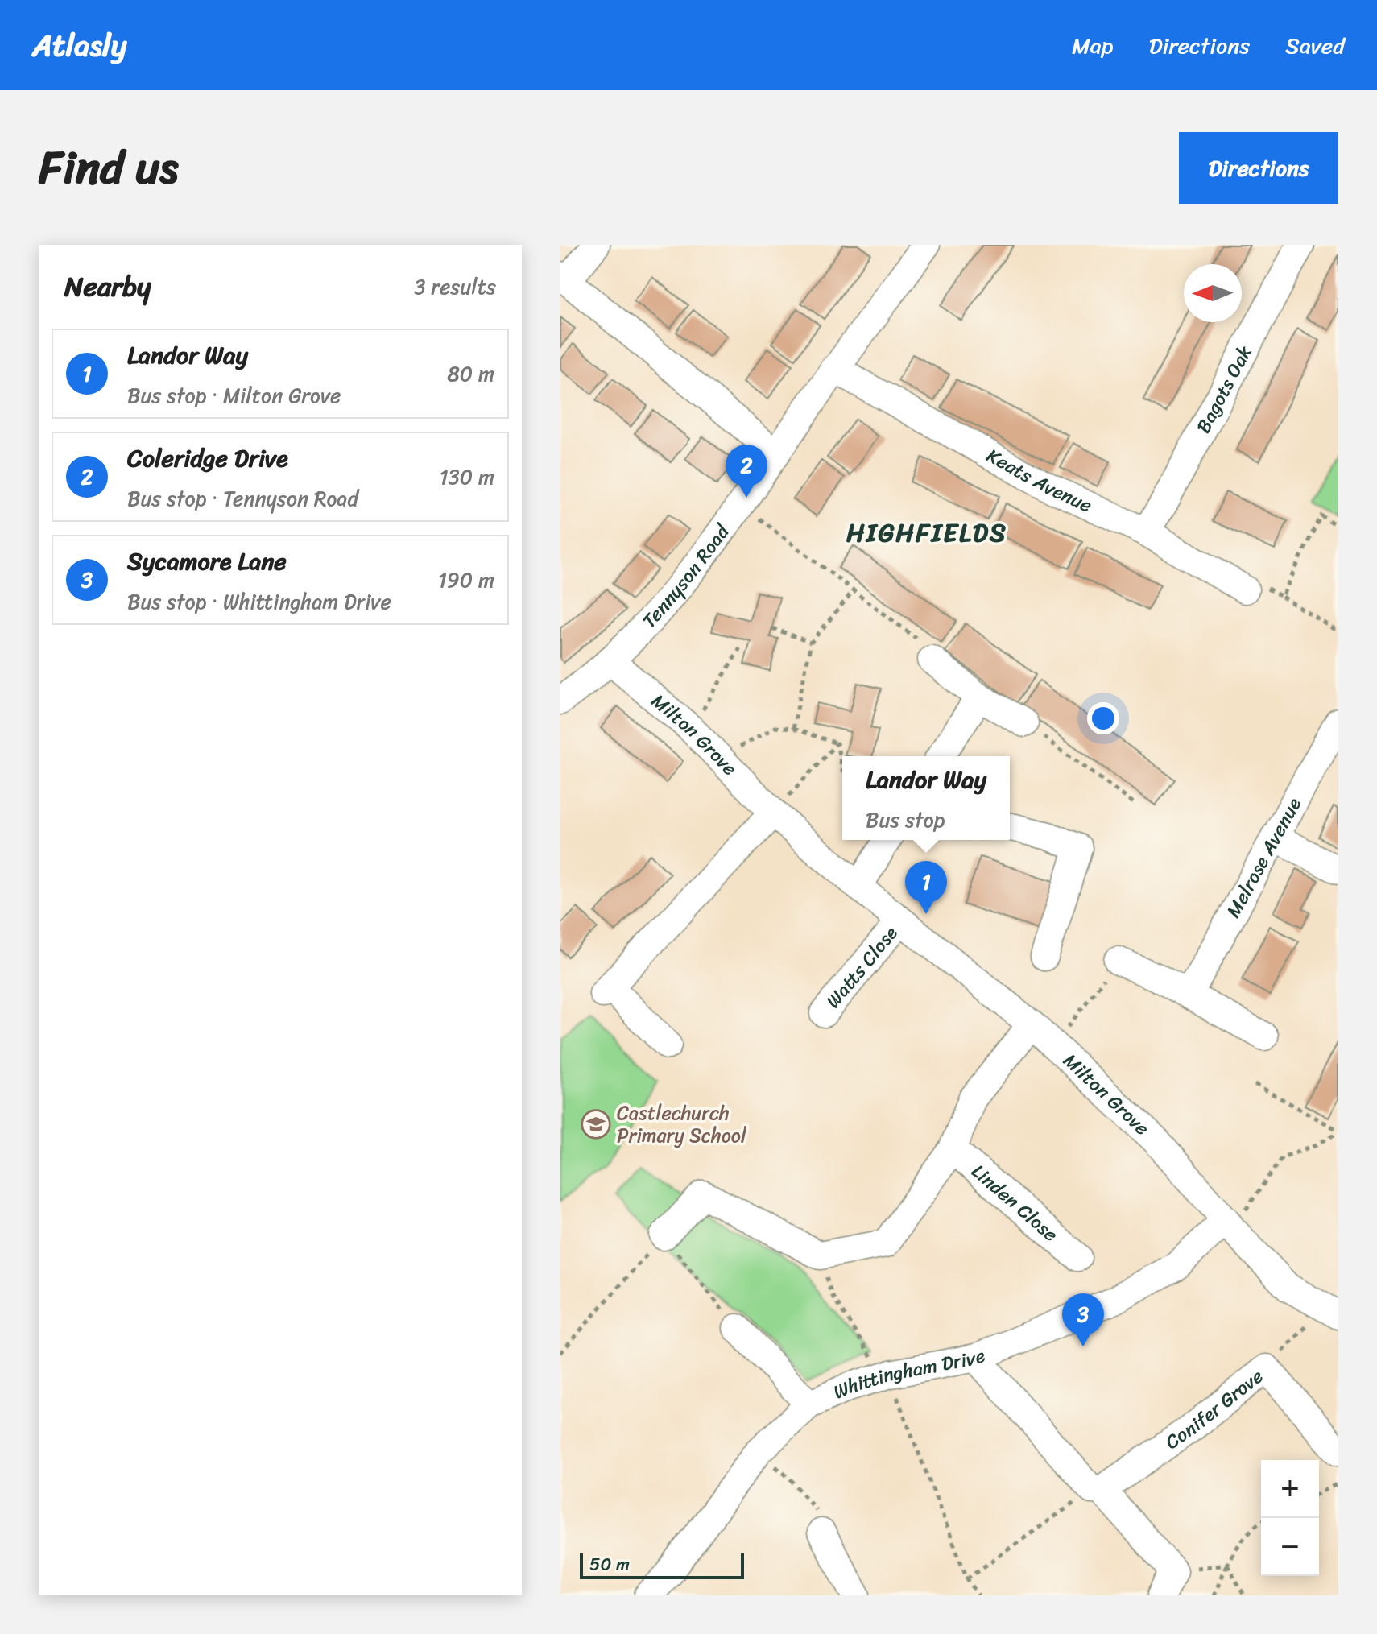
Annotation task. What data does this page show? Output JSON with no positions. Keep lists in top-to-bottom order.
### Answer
{
  "streets": {
    "street": [
      "Bagots Oak",
      "Keats Avenue",
      "Tennyson Road",
      "Milton Grove",
      "Melrose Avenue",
      "Watts Close",
      "Linden Close",
      "Whittingham Drive",
      "Conifer Grove"
    ]
  },
  "crossings": [
    ["Bagots Oak", "Keats Avenue"],
    ["Keats Avenue", "Tennyson Road"],
    ["Tennyson Road", "Milton Grove"],
    ["Milton Grove", "Watts Close"],
    ["Milton Grove", "Whittingham Drive"]
  ],
  "districts": ["HIGHFIELDS"],
  "places": {
    "school or university": ["Castlechurch Primary School"]
  },
  "scale_bar": "50 m",
  "north": "left",
  "page": {
    "header": "Atlasly",
    "nav": ["Map", "Directions", "Saved"],
    "title": "Find us",
    "buttons": "Directions",
    "heading": ["Nearby", "3 results"],
    "list": [
      {
        "mark": "1",
        "name": "Landor Way",
        "note": "Bus stop · Milton Grove",
        "value": "80 m"
      },
      {
        "mark": "2",
        "name": "Coleridge Drive",
        "note": "Bus stop · Tennyson Road",
        "value": "130 m"
      },
      {
        "mark": "3",
        "name": "Sycamore Lane",
        "note": "Bus stop · Whittingham Drive",
        "value": "190 m"
      }
    ],
    "pins": ["2", "1", "3"],
    "popup": ["Landor Way", "Bus stop"],
    "map_buttons": ["+", "−"],
    "scale": "50 m"
  }
}
